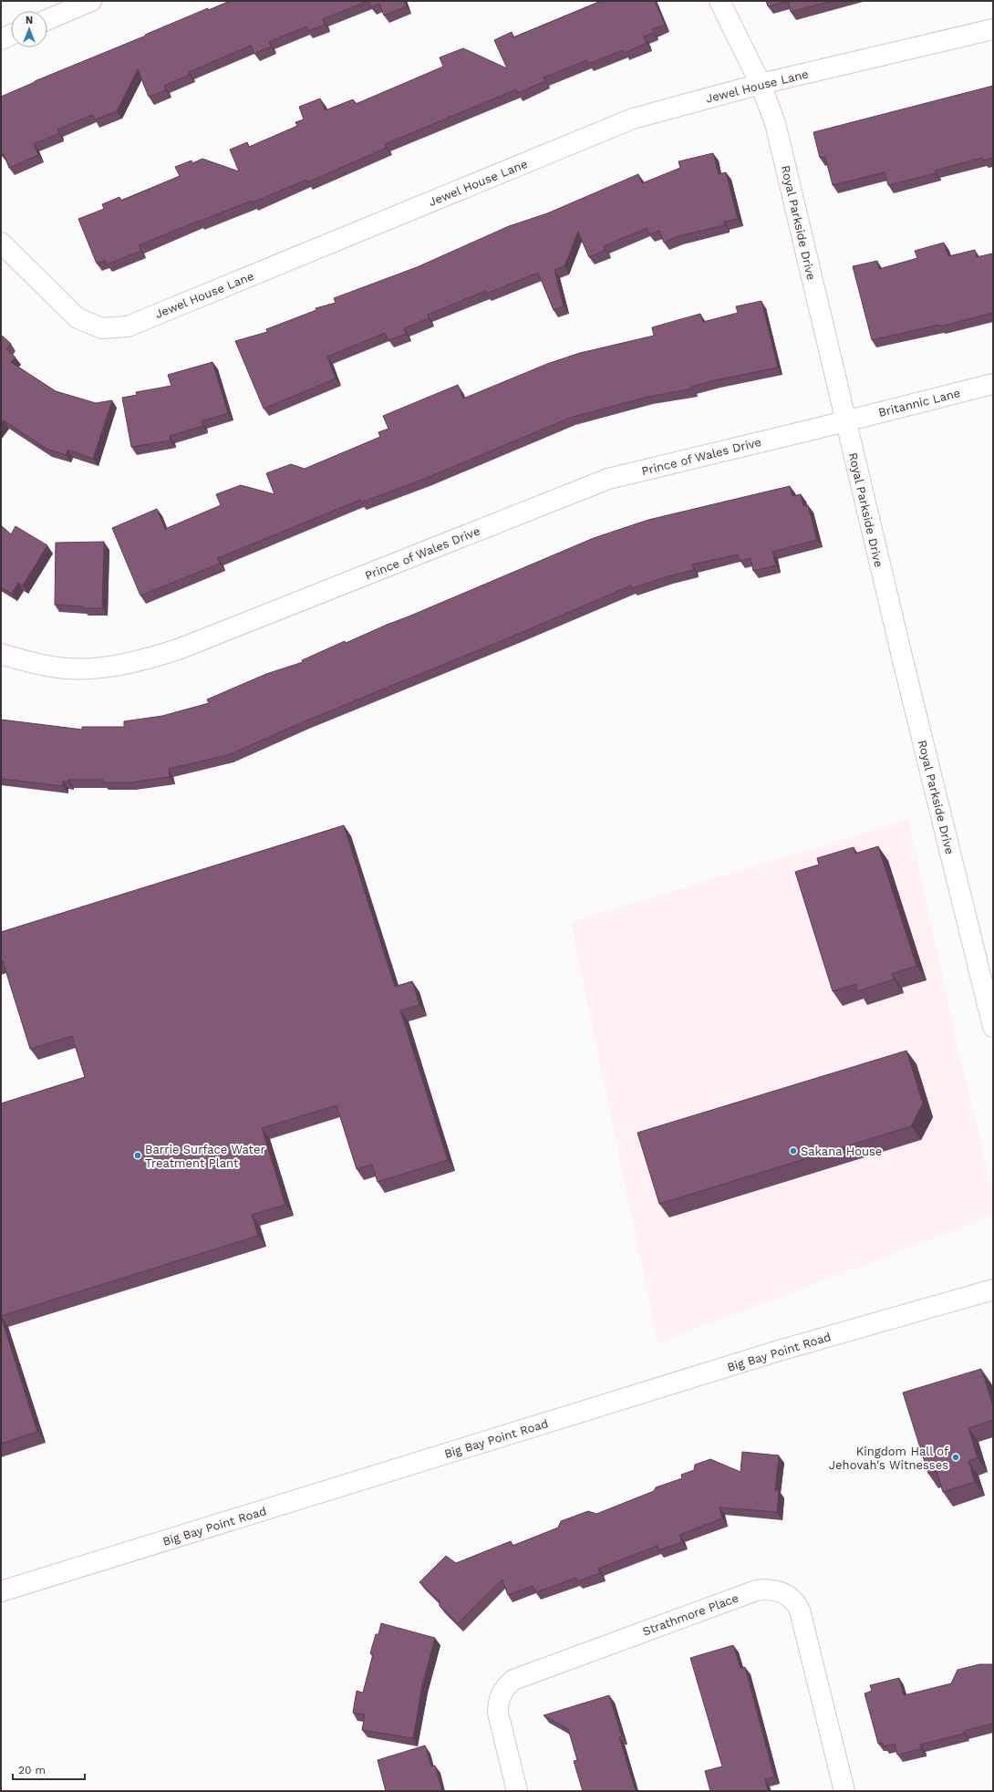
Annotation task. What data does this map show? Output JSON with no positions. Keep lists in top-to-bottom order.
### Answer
{
  "streets": {
    "street": [
      "Jewel House Lane",
      "Royal Parkside Drive",
      "Britannic Lane",
      "Prince of Wales Drive",
      "Big Bay Point Road",
      "Strathmore Place"
    ]
  },
  "crossings": [
    ["Jewel House Lane", "Royal Parkside Drive"],
    ["Royal Parkside Drive", "Britannic Lane"],
    ["Royal Parkside Drive", "Prince of Wales Drive"],
    ["Britannic Lane", "Prince of Wales Drive"]
  ],
  "places": ["Sakana House", "Barrie Surface Water Treatment Plant", "Kingdom Hall of Jehovah's Witnesses"],
  "scale_bar": "20 m",
  "north": "top"
}
